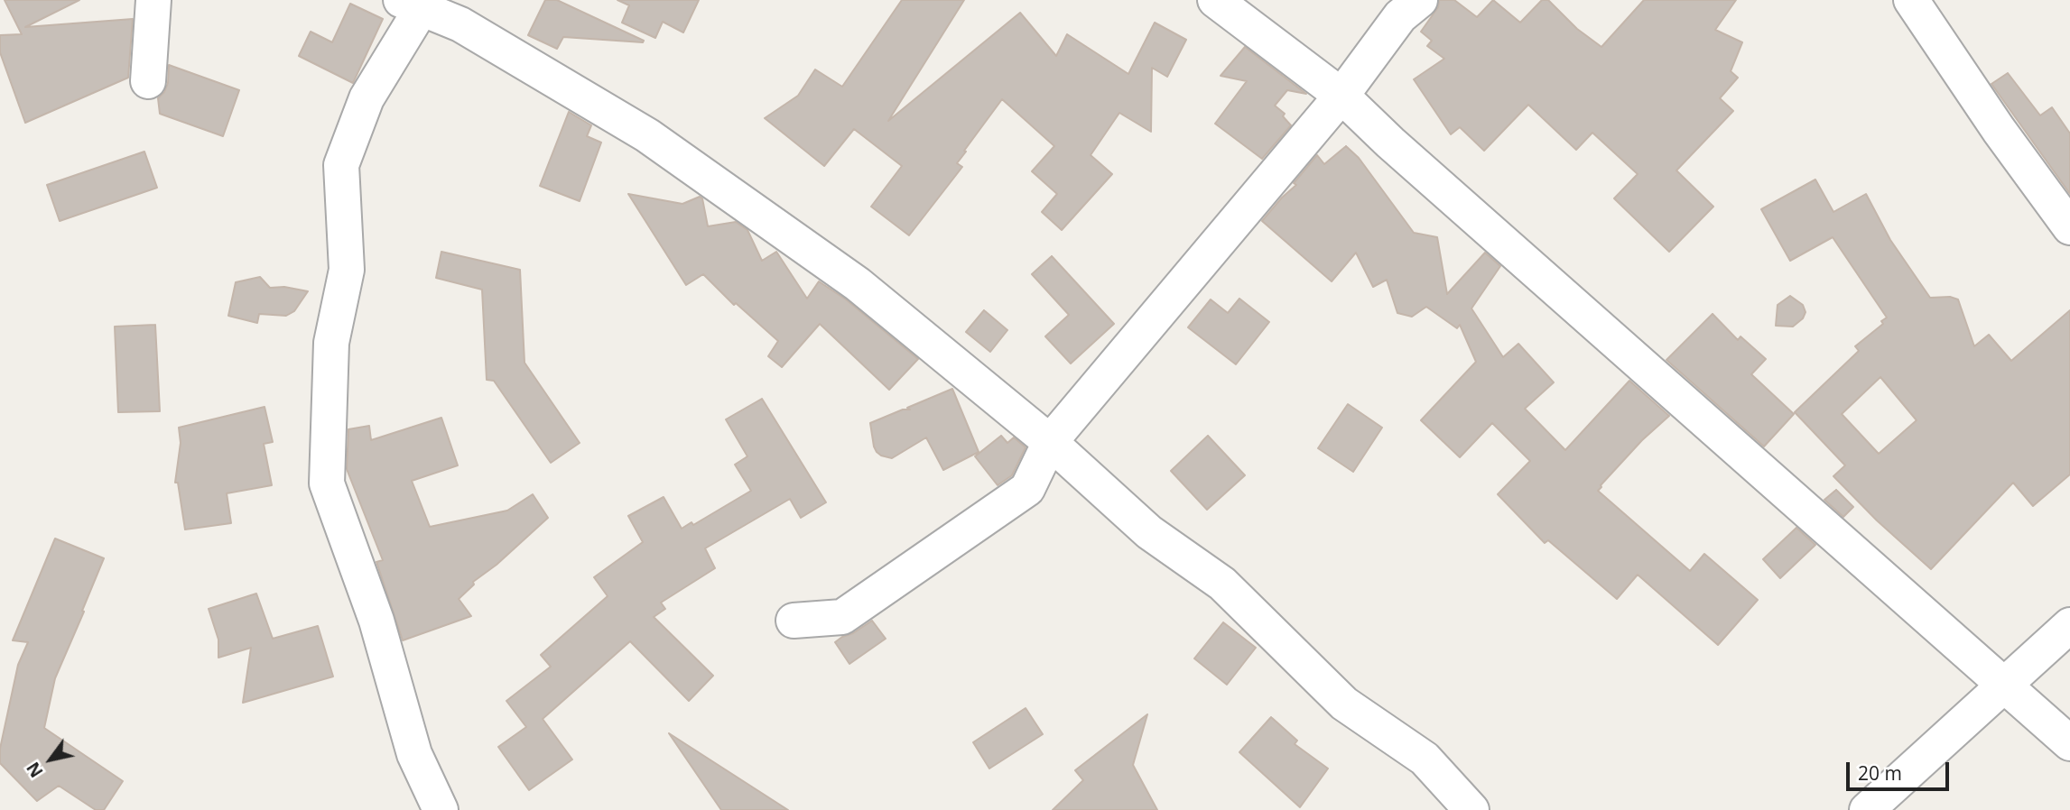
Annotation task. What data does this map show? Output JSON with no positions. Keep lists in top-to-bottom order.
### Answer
{
  "scale_bar": "20 m",
  "north": "bottom left"
}
